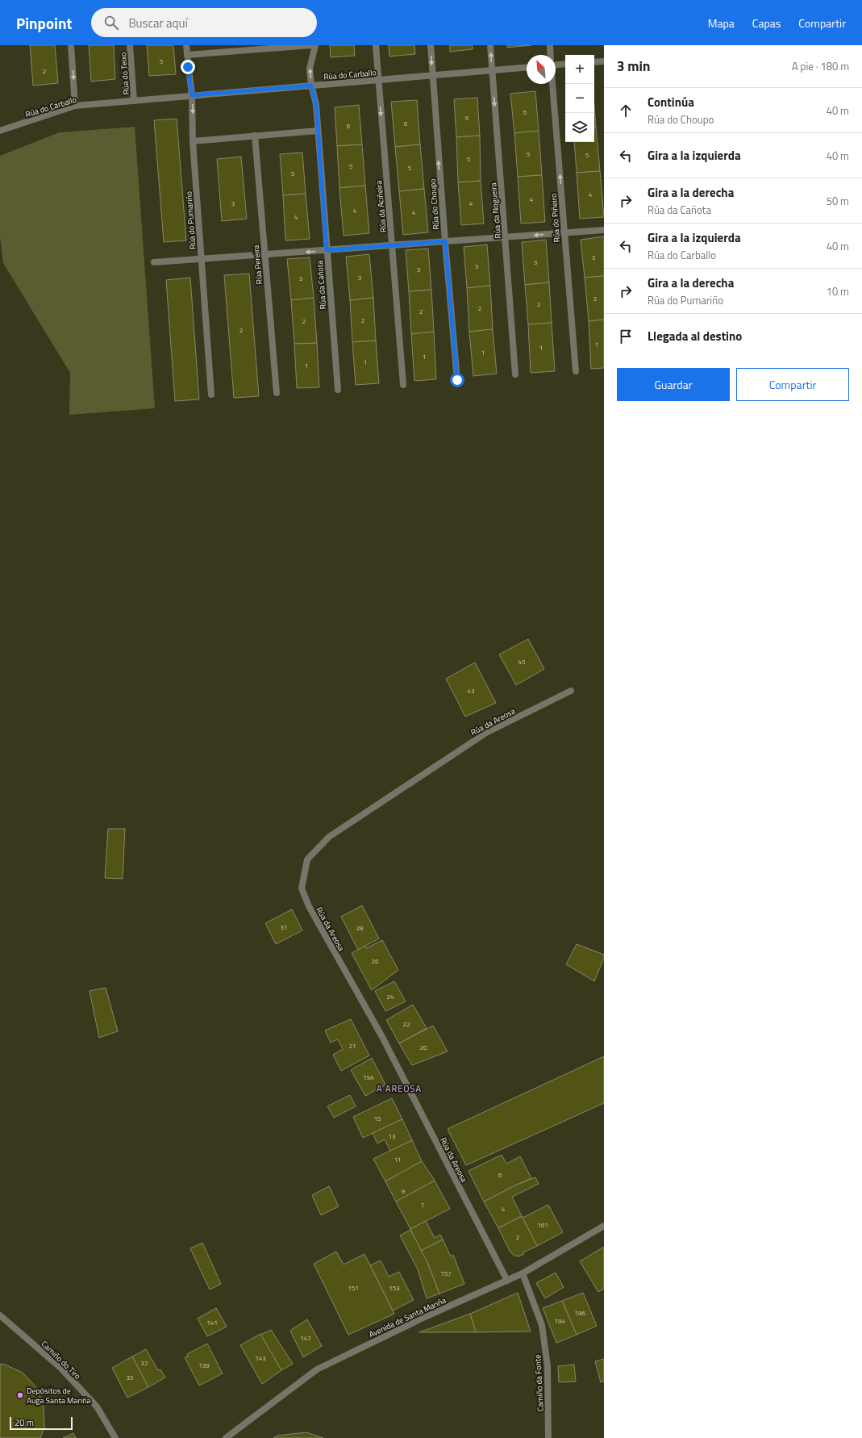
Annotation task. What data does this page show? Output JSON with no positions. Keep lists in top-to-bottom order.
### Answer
{
  "streets": {
    "street": [
      "Rúa do Teixo",
      "Rúa do Carballo",
      "Rúa do Choupo",
      "Rúa da Aciñeira",
      "Rúa da Nogueira",
      "Rúa do Piñeiro",
      "Rúa do Pumariño",
      "Rúa Pereira",
      "Rúa da Cañota",
      "Rúa da Areosa",
      "Avenida de Santa Mariña",
      "Camiño do Tiro",
      "Camiño da Fonte"
    ]
  },
  "crossings": [
    ["Rúa do Teixo", "Rúa do Carballo"],
    ["Rúa do Carballo", "Rúa do Choupo"],
    ["Rúa do Carballo", "Rúa da Aciñeira"],
    ["Rúa do Carballo", "Rúa da Nogueira"],
    ["Rúa do Carballo", "Rúa do Pumariño"],
    ["Rúa do Carballo", "Rúa da Cañota"],
    ["Rúa da Areosa", "Avenida de Santa Mariña"],
    ["Avenida de Santa Mariña", "Camiño da Fonte"]
  ],
  "one_way": ["Rúa da Aciñeira", "Rúa do Piñeiro"],
  "districts": ["A AREOSA"],
  "places": ["Depósitos de Auga Santa Mariña"],
  "house_numbers": [
    "5",
    "2",
    "6",
    "6",
    "6",
    "6",
    "5",
    "5",
    "5",
    "5",
    "5",
    "5",
    "4",
    "4",
    "3",
    "4",
    "4",
    "4",
    "4",
    "3",
    "3",
    "3",
    "3",
    "3",
    "3",
    "2",
    "2",
    "2",
    "2",
    "2",
    "2",
    "2",
    "1",
    "1",
    "1",
    "1",
    "1",
    "1",
    "45",
    "43",
    "31",
    "28",
    "26",
    "24",
    "22",
    "21",
    "20",
    "19A",
    "15",
    "13",
    "11",
    "6",
    "9",
    "7",
    "4",
    "161",
    "2",
    "157",
    "151",
    "153",
    "196",
    "194",
    "141",
    "147",
    "143",
    "37",
    "139",
    "35"
  ],
  "scale_bar": "20 m",
  "north": "top left",
  "page": {
    "header": "Pinpoint",
    "search": "Buscar aquí",
    "nav": ["Mapa", "Capas", "Compartir"],
    "heading": ["3 min", "A pie · 180 m"],
    "map_buttons": ["+", "−"],
    "list": [
      ["Continúa", "Rúa do Choupo", "40 m"],
      ["Gira a la izquierda", "40 m"],
      ["Gira a la derecha", "Rúa da Cañota", "50 m"],
      ["Gira a la izquierda", "Rúa do Carballo", "40 m"],
      ["Gira a la derecha", "Rúa do Pumariño", "10 m"],
      "Llegada al destino"
    ],
    "buttons": ["Guardar", "Compartir"],
    "scale": "20 m"
  }
}
